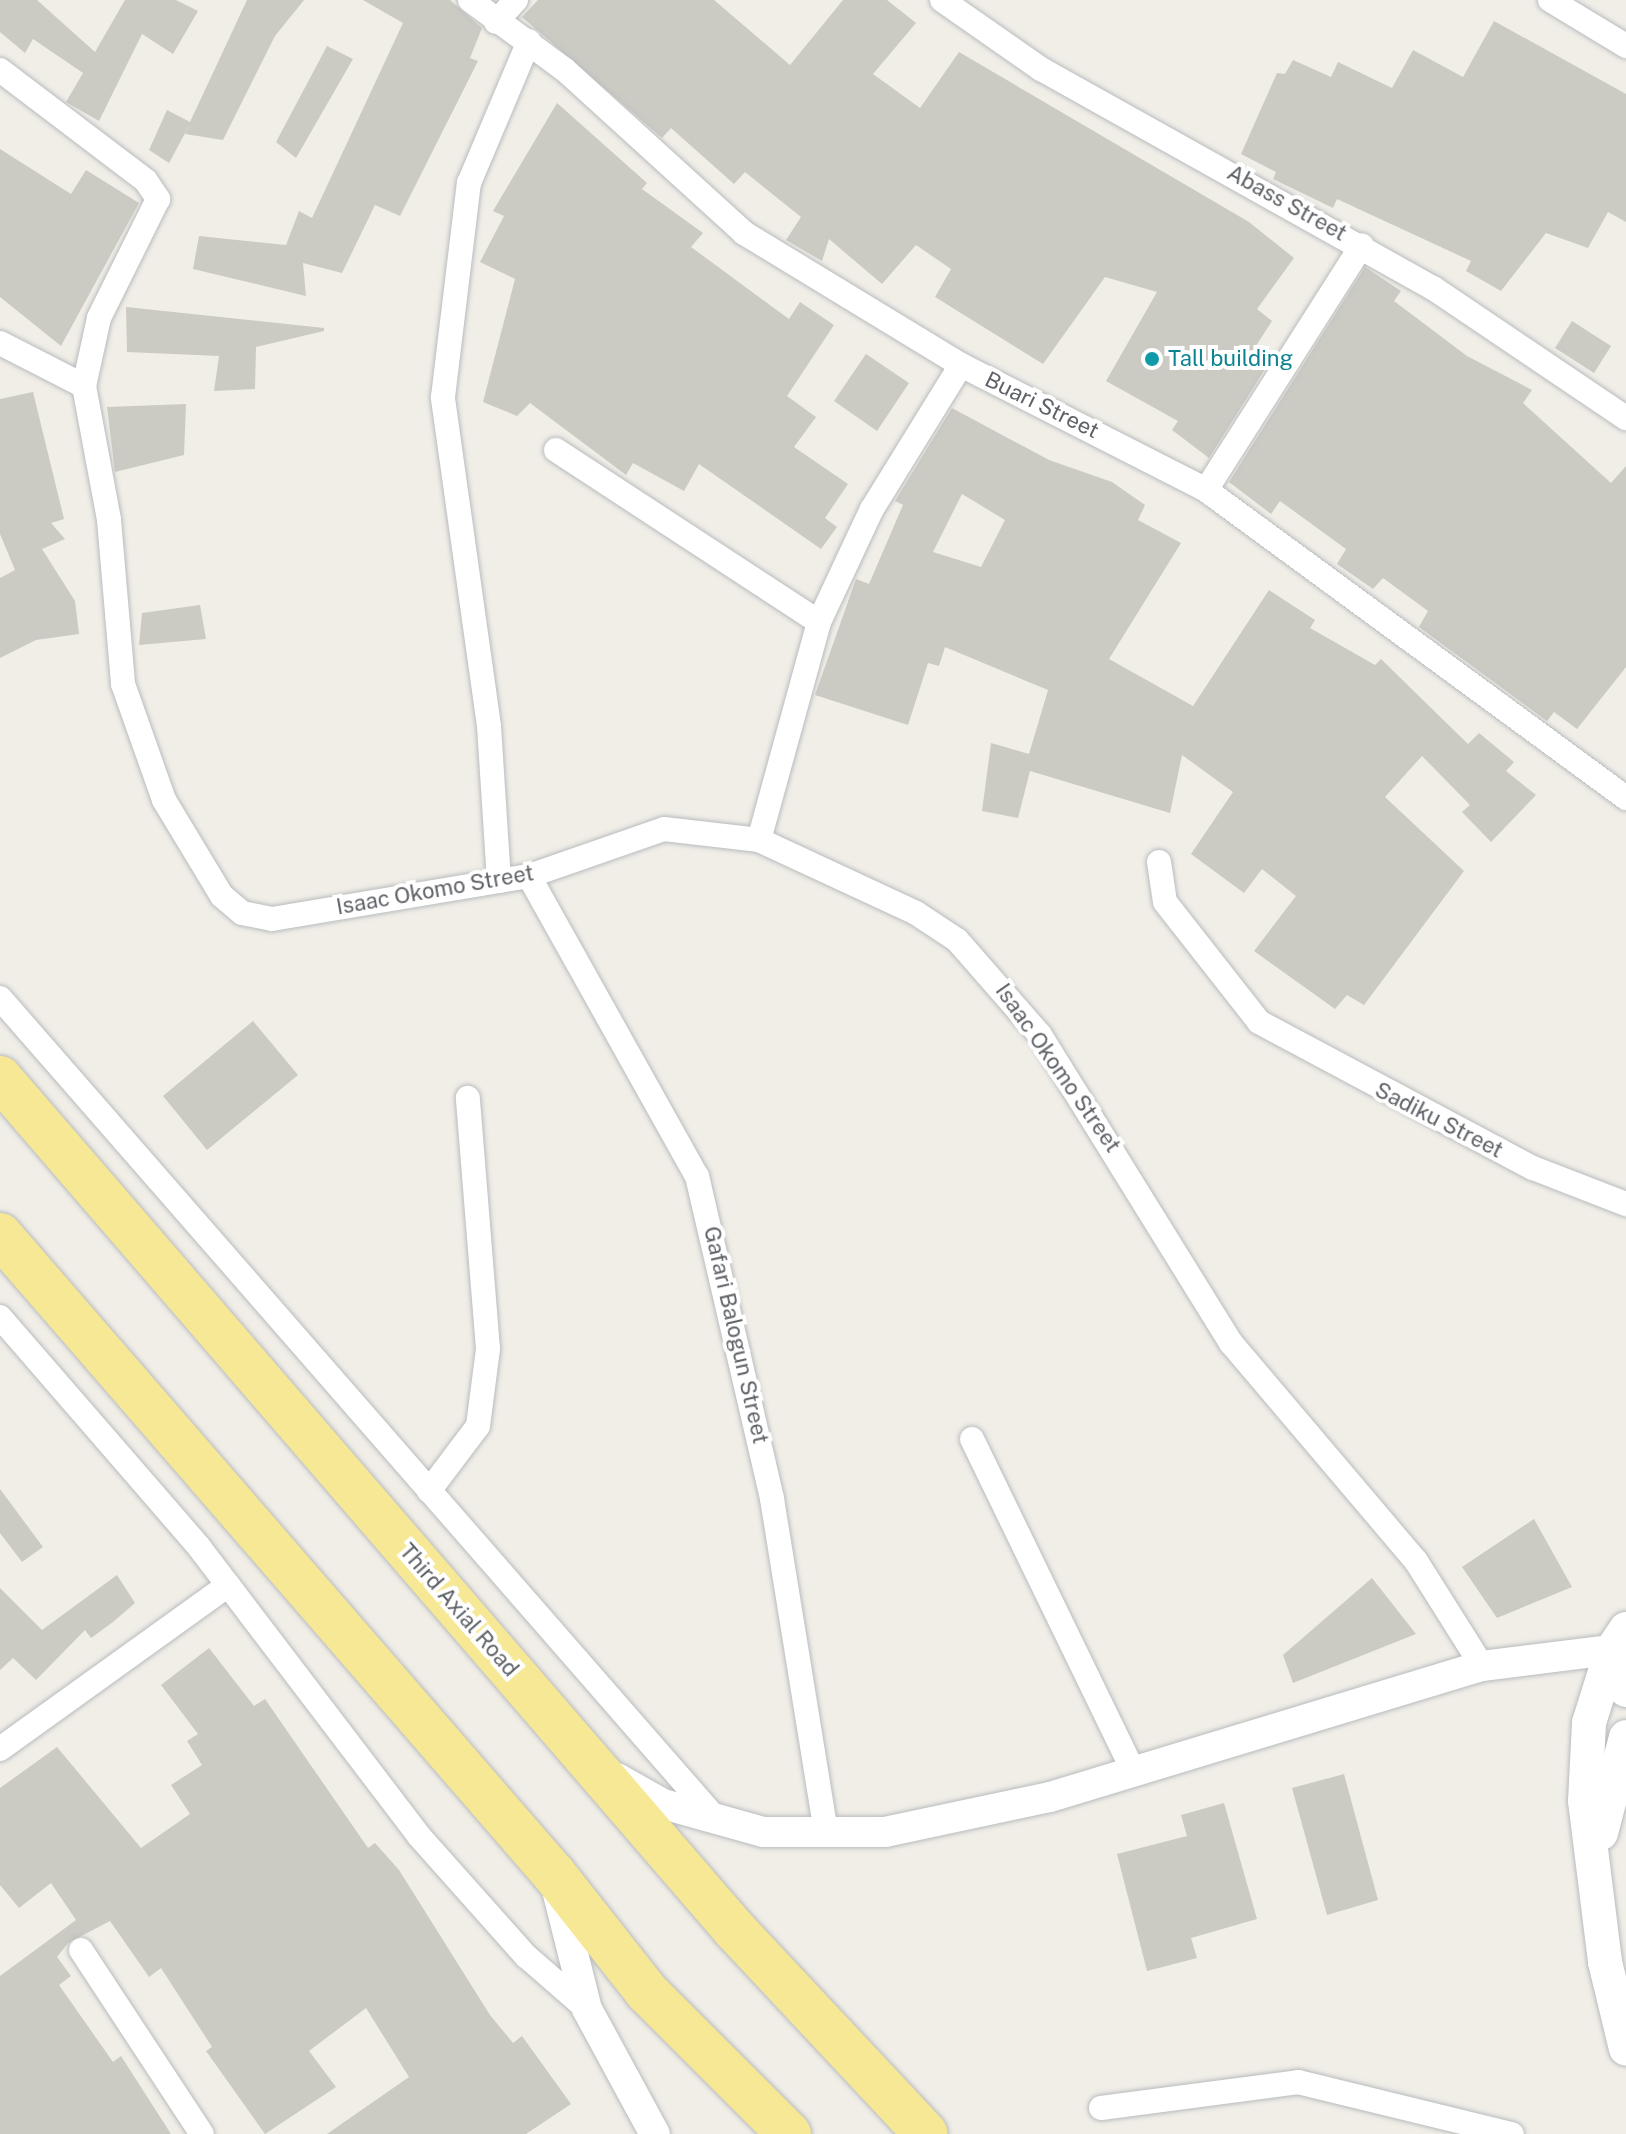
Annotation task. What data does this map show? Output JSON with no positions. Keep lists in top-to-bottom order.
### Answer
{
  "streets": {
    "highway": ["Third Axial Road"],
    "street": [
      "Abass Street",
      "Buari Street",
      "Isaac Okomo Street",
      "Sadiku Street",
      "Gafari Balogun Street"
    ]
  },
  "crossings": [
    ["Isaac Okomo Street", "Gafari Balogun Street"]
  ],
  "places": ["Tall building"]
}
